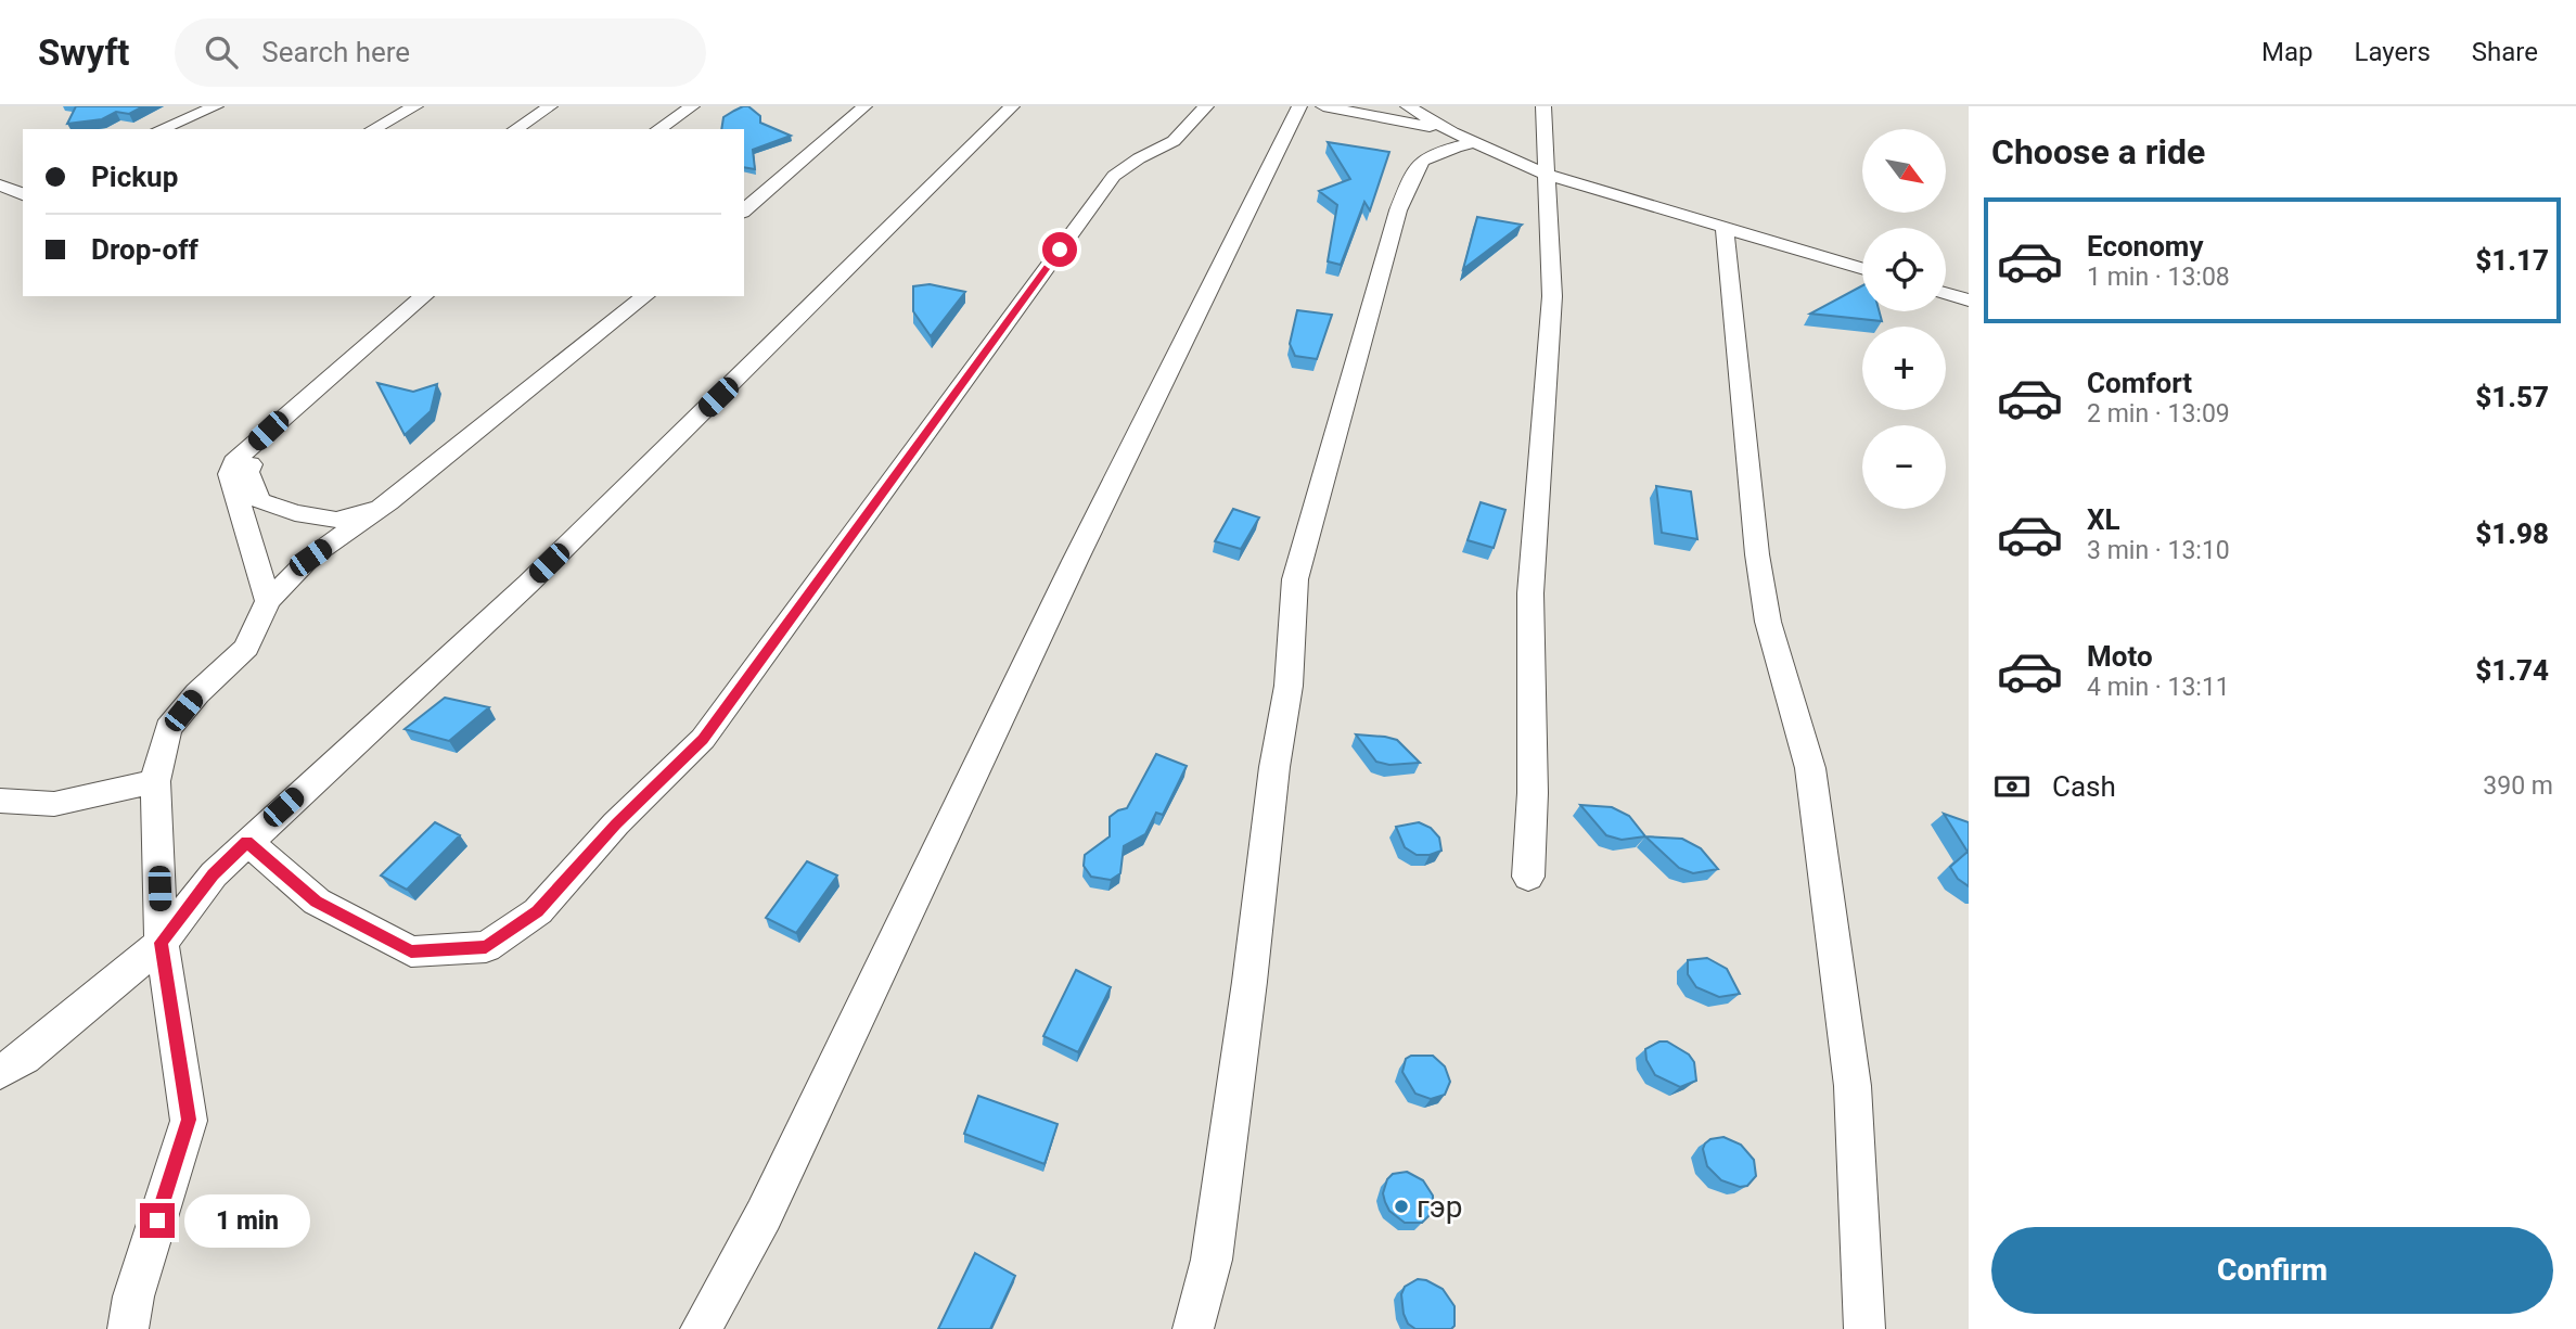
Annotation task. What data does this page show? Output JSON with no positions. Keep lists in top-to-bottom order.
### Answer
{
  "places": ["гэр"],
  "north": "bottom right",
  "page": {
    "header": "Swyft",
    "search": "Search here",
    "nav": ["Map", "Layers", "Share"],
    "heading": "Choose a ride",
    "map_buttons": ["+", "−"],
    "banner": ["Pickup", "Drop-off"],
    "list": [
      {
        "name": "Economy",
        "note": "1 min · 13:08",
        "value": "$1.17"
      },
      {
        "name": "Comfort",
        "note": "2 min · 13:09",
        "value": "$1.57"
      },
      {
        "name": "XL",
        "note": "3 min · 13:10",
        "value": "$1.98"
      },
      {
        "name": "Moto",
        "note": "4 min · 13:11",
        "value": "$1.74"
      }
    ],
    "pay": ["Cash", "390 m"],
    "bubble": "1 min",
    "buttons": "Confirm"
  }
}
